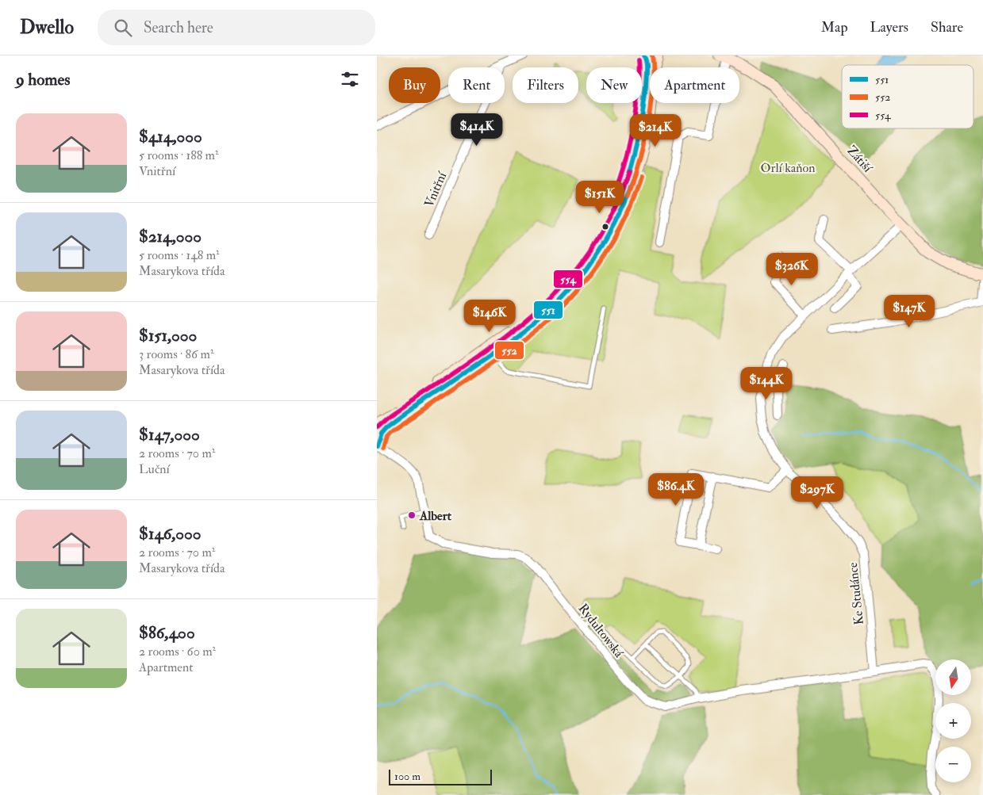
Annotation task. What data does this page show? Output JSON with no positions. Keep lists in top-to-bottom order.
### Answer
{
  "streets": {
    "street": [
      "Zátiší",
      "Vnitřní",
      "Ke Studánce",
      "Rydultowská"
    ]
  },
  "crossings": [
    ["Zátiší", "Ke Studánce"],
    ["Ke Studánce", "Rydultowská"]
  ],
  "parks": ["Orlí kaňon"],
  "places": ["Albert"],
  "lines": ["transit line 551", "transit line 552", "transit line 554"],
  "legend": ["551", "552", "554"],
  "scale_bar": "100 m",
  "north": "bottom",
  "page": {
    "header": "Dwello",
    "search": "Search here",
    "nav": ["Map", "Layers", "Share"],
    "heading": "9 homes",
    "chip": [
      "Buy",
      "Rent",
      "Filters",
      "New",
      "Apartment"
    ],
    "list": [
      {
        "name": "$414,000",
        "note": "5 rooms · 188 m² · Vnitřní"
      },
      {
        "name": "$214,000",
        "note": "5 rooms · 148 m² · Masarykova třída"
      },
      {
        "name": "$151,000",
        "note": "3 rooms · 86 m² · Masarykova třída"
      },
      {
        "name": "$147,000",
        "note": "2 rooms · 70 m² · Luční"
      },
      {
        "name": "$146,000",
        "note": "2 rooms · 70 m² · Masarykova třída"
      },
      {
        "name": "$86,400",
        "note": "2 rooms · 60 m² · Apartment"
      }
    ],
    "price": [
      "$414K",
      "$214K",
      "$151K",
      "$326K",
      "$147K",
      "$146K",
      "$144K",
      "$86.4K",
      "$297K"
    ],
    "map_buttons": ["+", "−"],
    "scale": "100 m"
  }
}
